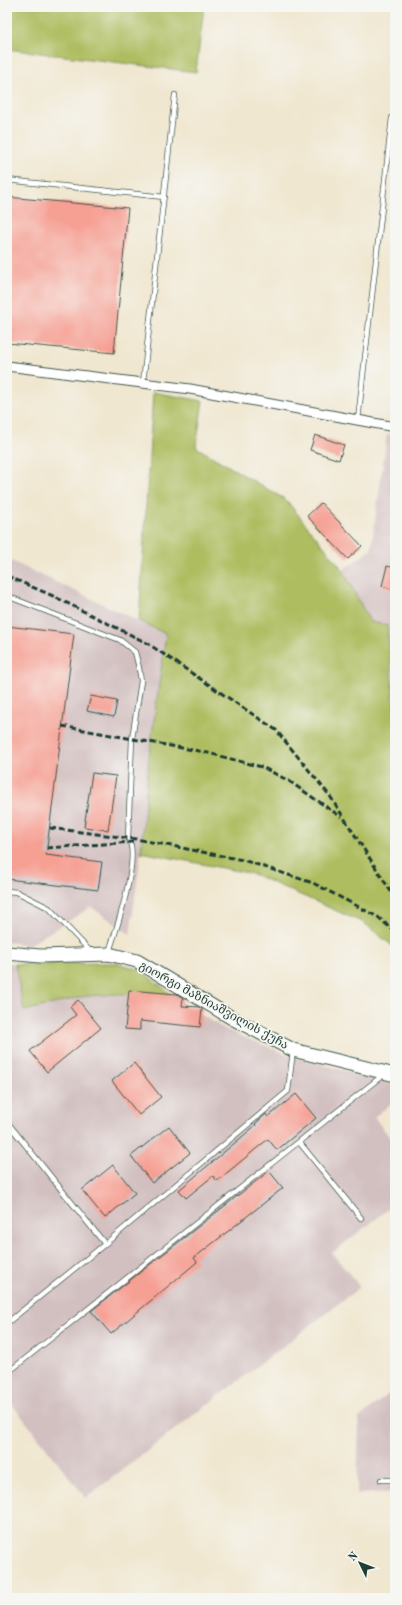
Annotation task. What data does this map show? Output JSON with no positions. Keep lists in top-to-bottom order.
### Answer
{
  "streets": {
    "street": ["გიორგი მაზნიაშვილის ქუჩა"]
  },
  "north": "top left"
}
